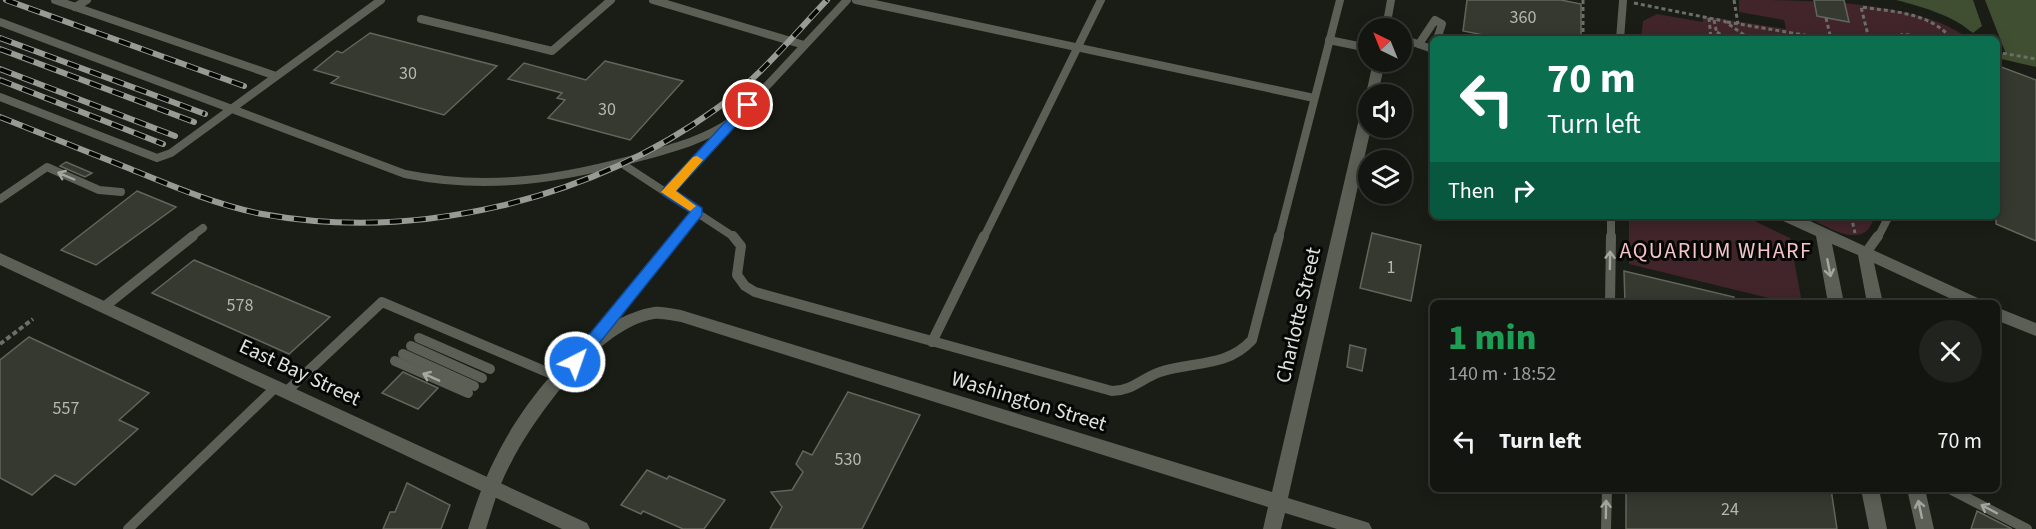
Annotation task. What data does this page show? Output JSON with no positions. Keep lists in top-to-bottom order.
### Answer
{
  "streets": {
    "street": ["Charlotte Street", "East Bay Street", "Washington Street"]
  },
  "crossings": [
    ["Charlotte Street", "Washington Street"],
    ["East Bay Street", "Washington Street"]
  ],
  "districts": ["AQUARIUM WHARF"],
  "house_numbers": [
    "360",
    "30",
    "30",
    "1",
    "578",
    "557",
    "530",
    "24"
  ],
  "north": "top left",
  "page": {
    "turn": ["70 m", "Turn left"],
    "then": "Then",
    "heading": ["1 min", "140 m · 18:52"],
    "list": [
      {
        "name": "Turn left",
        "value": "70 m"
      }
    ]
  }
}
